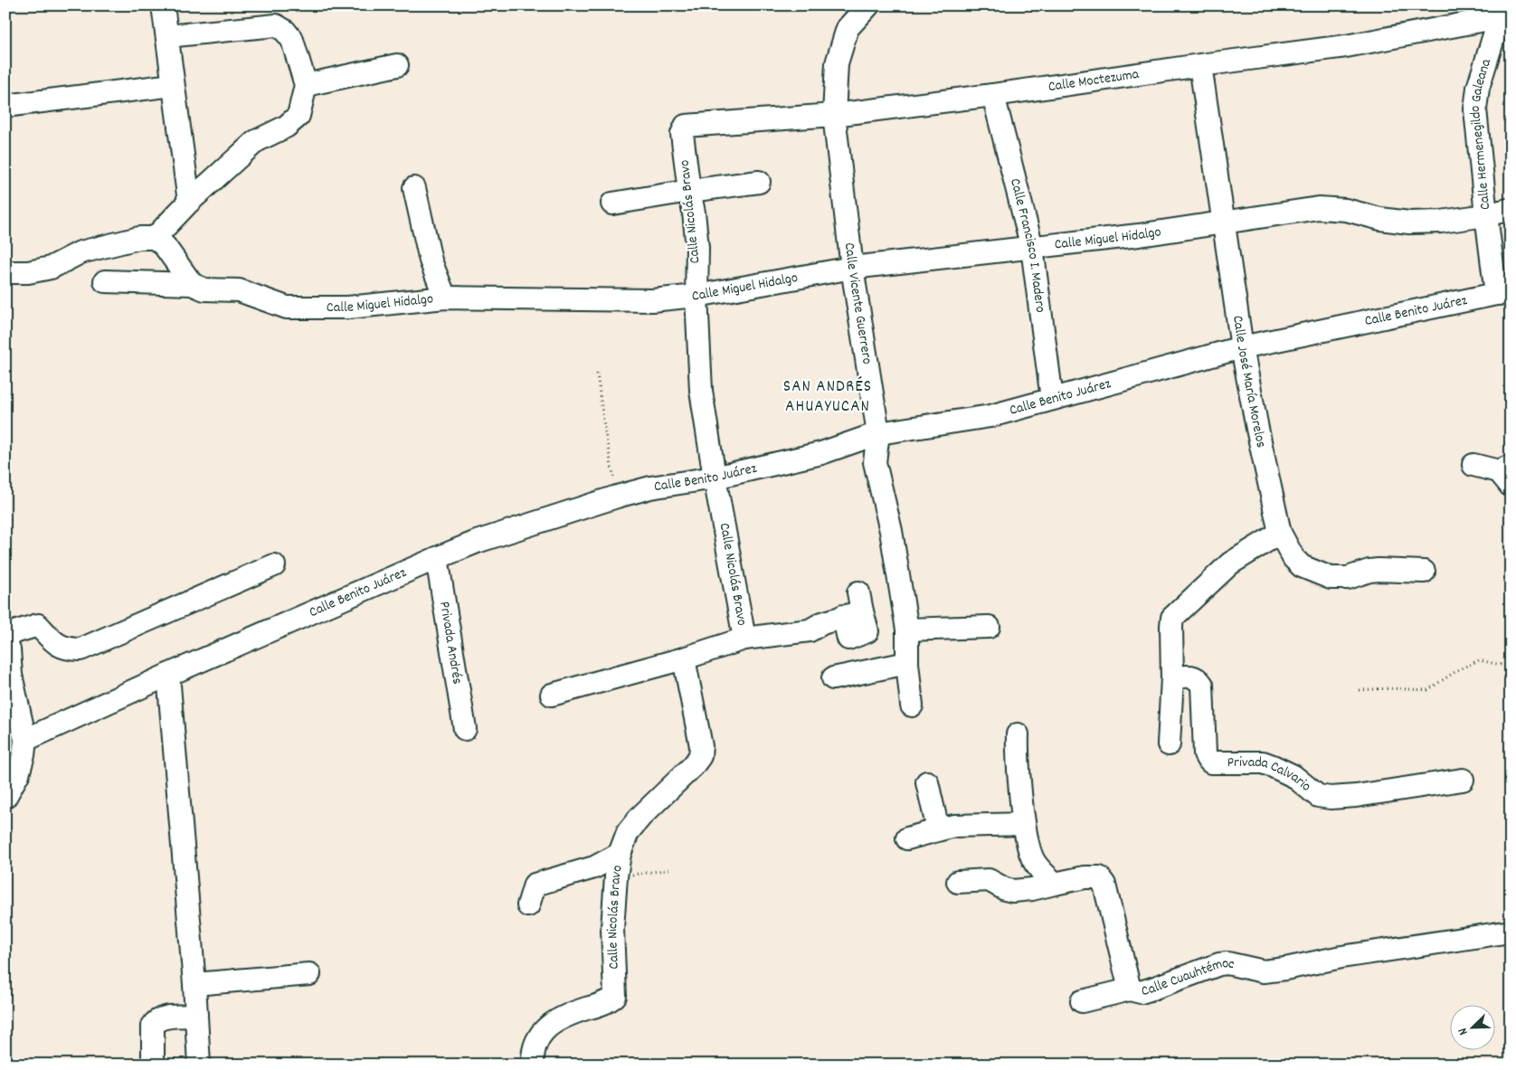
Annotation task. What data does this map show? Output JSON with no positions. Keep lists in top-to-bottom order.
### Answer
{
  "streets": {
    "street": [
      "Calle Moctezuma",
      "Calle Hermenegildo Galeana",
      "Calle Nicolás Bravo",
      "Calle Miguel Hidalgo",
      "Calle Francisco I. Madero",
      "Calle Vicente Guerrero",
      "Calle Benito Juárez",
      "Calle José María Morelos",
      "Privada Andrés",
      "Privada Calvario",
      "Calle Cuauhtémoc"
    ]
  },
  "crossings": [
    ["Calle Moctezuma", "Calle Hermenegildo Galeana"],
    ["Calle Moctezuma", "Calle Nicolás Bravo"],
    ["Calle Moctezuma", "Calle Francisco I. Madero"],
    ["Calle Moctezuma", "Calle Vicente Guerrero"],
    ["Calle Moctezuma", "Calle José María Morelos"],
    ["Calle Hermenegildo Galeana", "Calle Miguel Hidalgo"],
    ["Calle Hermenegildo Galeana", "Calle Benito Juárez"],
    ["Calle Nicolás Bravo", "Calle Miguel Hidalgo"],
    ["Calle Nicolás Bravo", "Calle Benito Juárez"],
    ["Calle Miguel Hidalgo", "Calle Francisco I. Madero"],
    ["Calle Miguel Hidalgo", "Calle Vicente Guerrero"],
    ["Calle Miguel Hidalgo", "Calle José María Morelos"],
    ["Calle Francisco I. Madero", "Calle Benito Juárez"],
    ["Calle Vicente Guerrero", "Calle Benito Juárez"],
    ["Calle Benito Juárez", "Calle José María Morelos"],
    ["Calle Benito Juárez", "Privada Andrés"]
  ],
  "districts": ["SAN ANDRÉS AHUAYUCAN"],
  "north": "bottom left"
}
